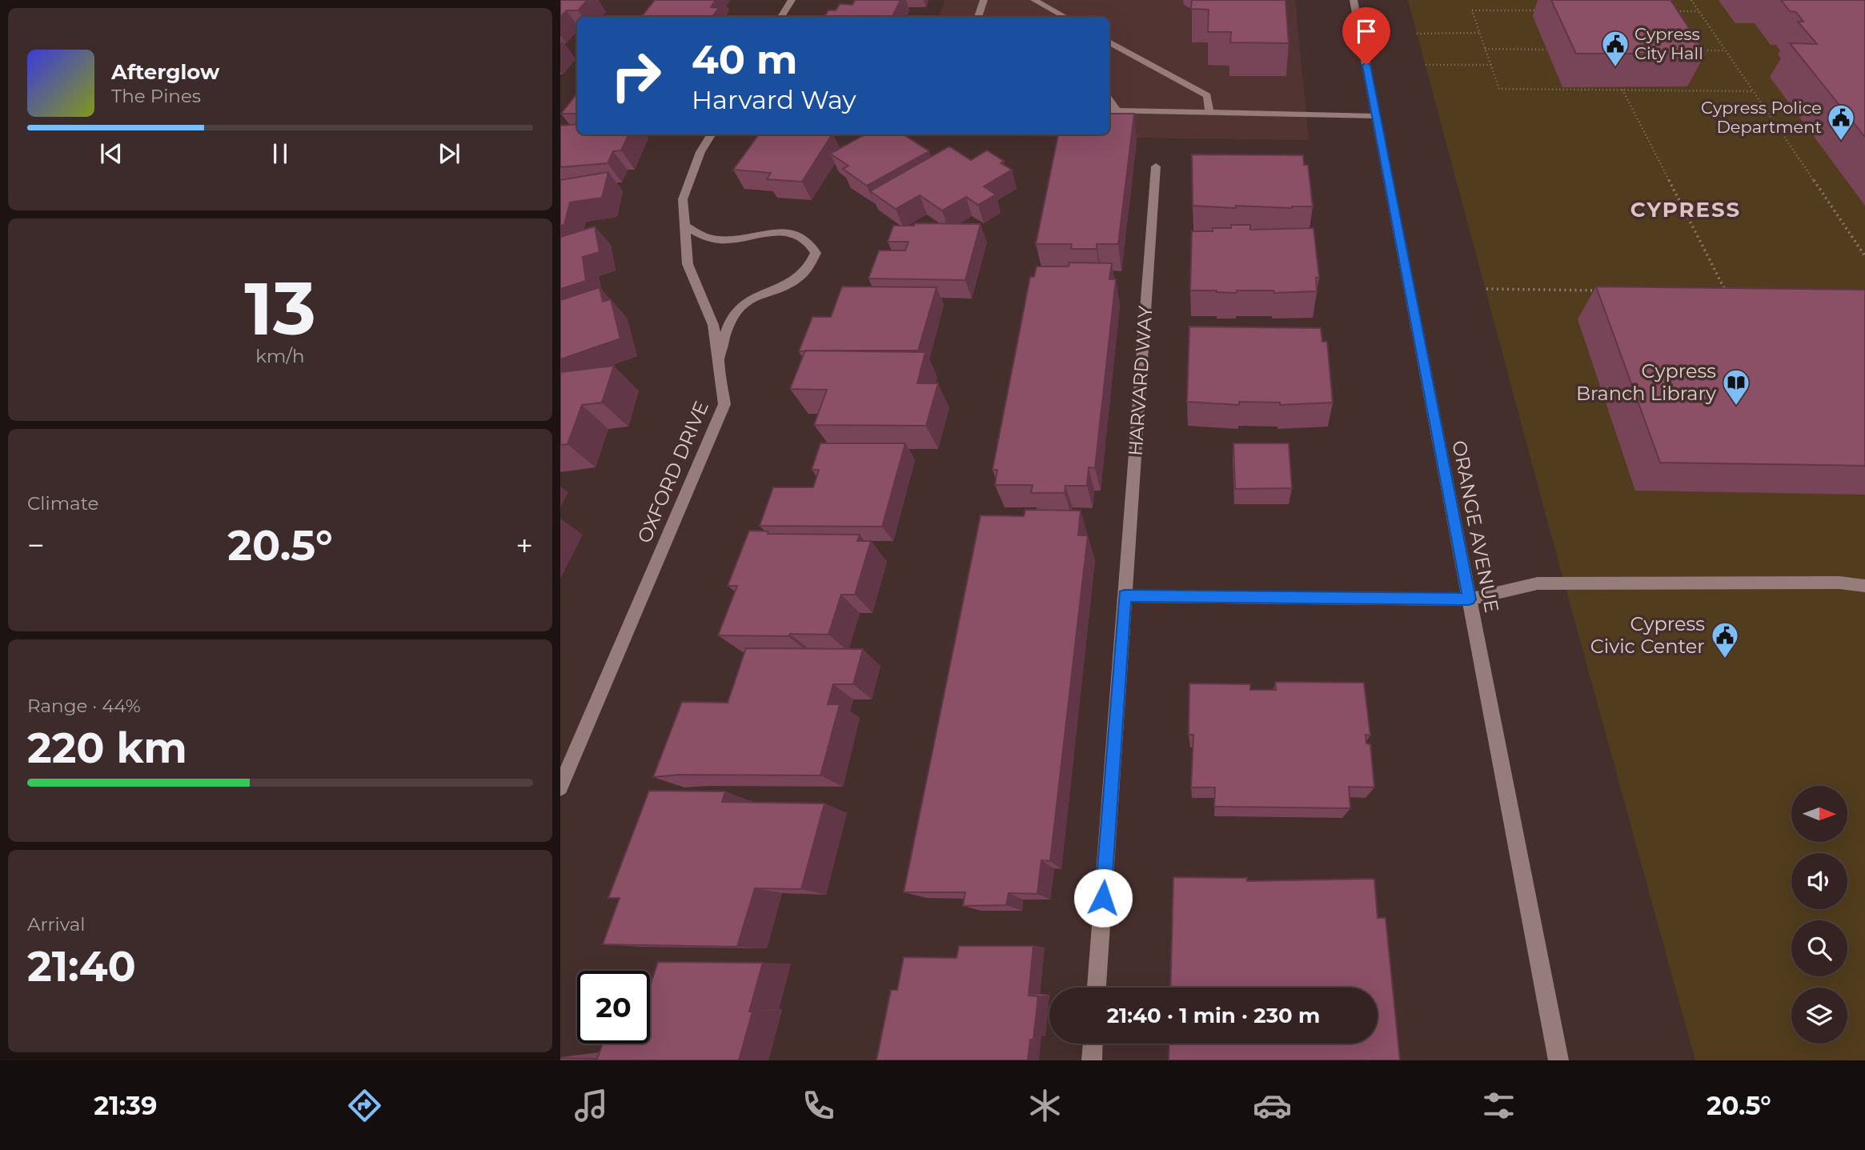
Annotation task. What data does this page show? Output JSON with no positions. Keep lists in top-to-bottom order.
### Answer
{
  "streets": {
    "main road": ["HARVARD WAY", "OXFORD DRIVE", "ORANGE AVENUE"]
  },
  "districts": ["CYPRESS"],
  "places": {
    "public building": ["Cypress City Hall", "Cypress Police Department", "Cypress Civic Center"],
    "library": ["Cypress Branch Library"]
  },
  "north": "right",
  "page": {
    "turn": ["40 m", "Harvard Way"],
    "song": ["Afterglow", "The Pines"],
    "tile": [
      ["13", "km/h"],
      "Climate",
      ["Range · 44%", "220 km"],
      ["Arrival", "21:40"]
    ],
    "heat": ["−", "20.5°", "+"],
    "limit": "20",
    "trip": "21:40 · 1 min · 230 m",
    "tabs": ["21:39", "20.5°"]
  }
}
